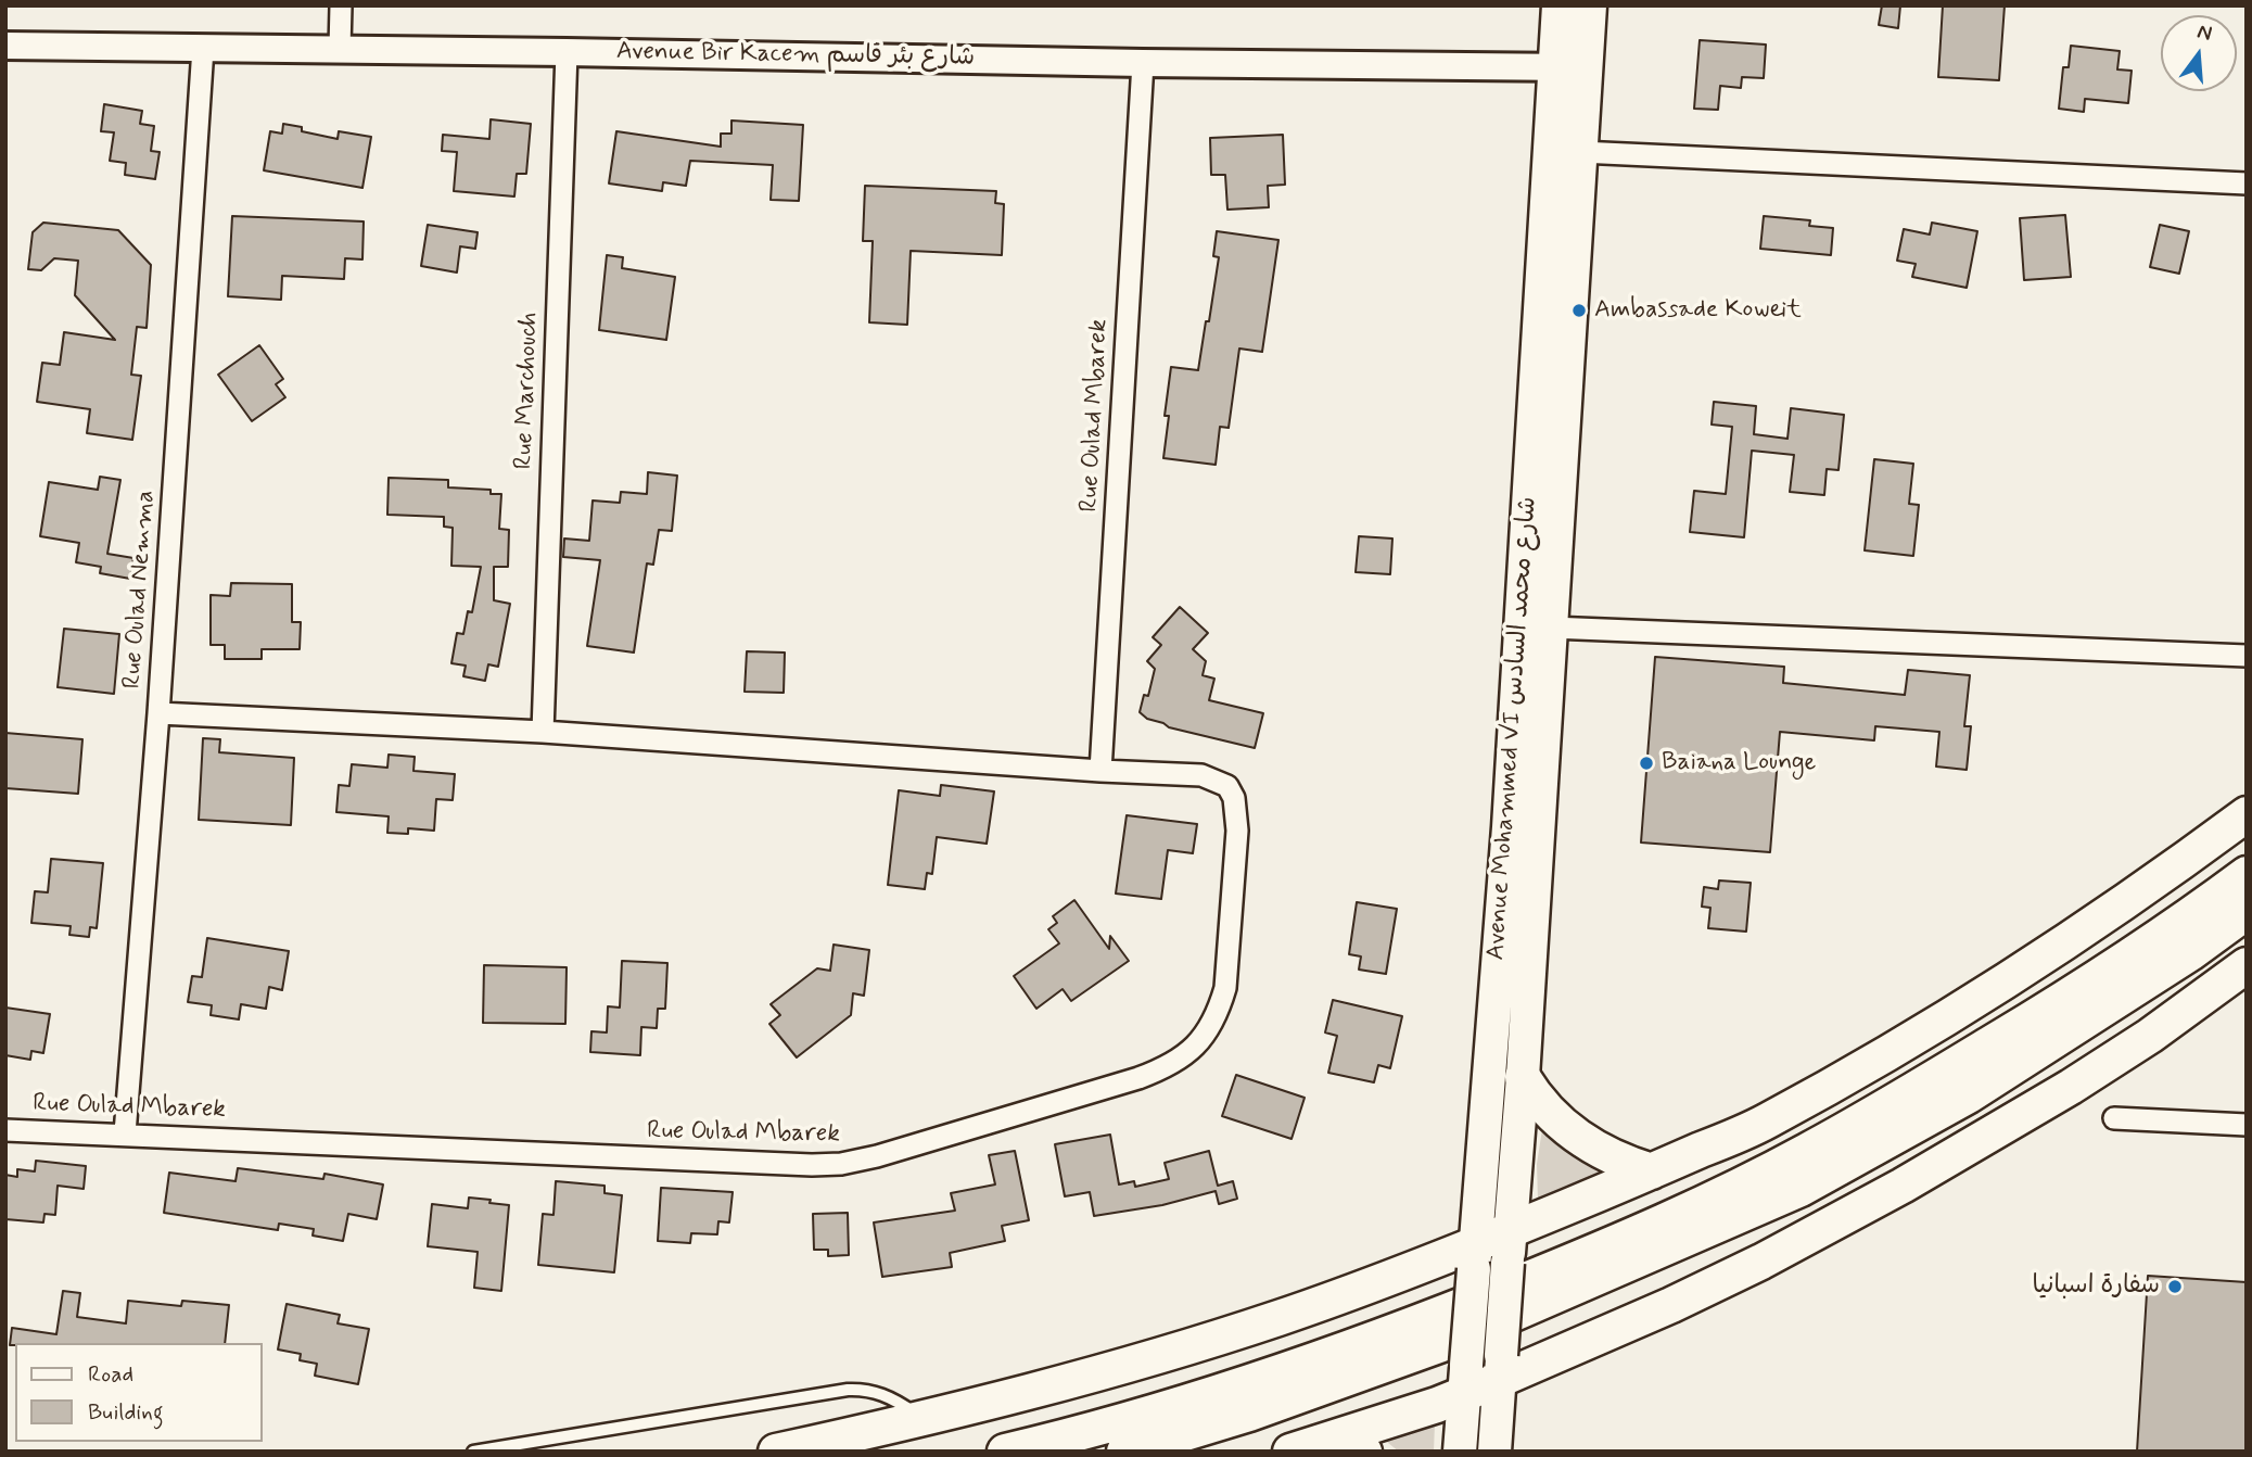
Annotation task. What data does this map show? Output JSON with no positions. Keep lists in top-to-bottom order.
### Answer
{
  "streets": {
    "main road": ["Avenue Mohammed VI شارع محمد السادس"],
    "street": [
      "Avenue Bir Kacem شارع بئر قاسم",
      "Rue Marchouch",
      "Rue Oulad Mbarek",
      "Rue Oulad Nemma"
    ]
  },
  "crossings": [
    ["Avenue Bir Kacem شارع بئر قاسم", "Rue Marchouch"],
    ["Avenue Bir Kacem شارع بئر قاسم", "Rue Oulad Mbarek"],
    ["Avenue Bir Kacem شارع بئر قاسم", "Rue Oulad Nemma"],
    ["Avenue Bir Kacem شارع بئر قاسم", "Avenue Mohammed VI شارع محمد السادس"],
    ["Rue Marchouch", "Rue Oulad Mbarek"],
    ["Rue Oulad Mbarek", "Rue Oulad Nemma"]
  ],
  "places": ["Ambassade Koweit", "Baiana Lounge", "سفارة اسبانيا"],
  "legend": ["Road", "Building"],
  "north": "top"
}
